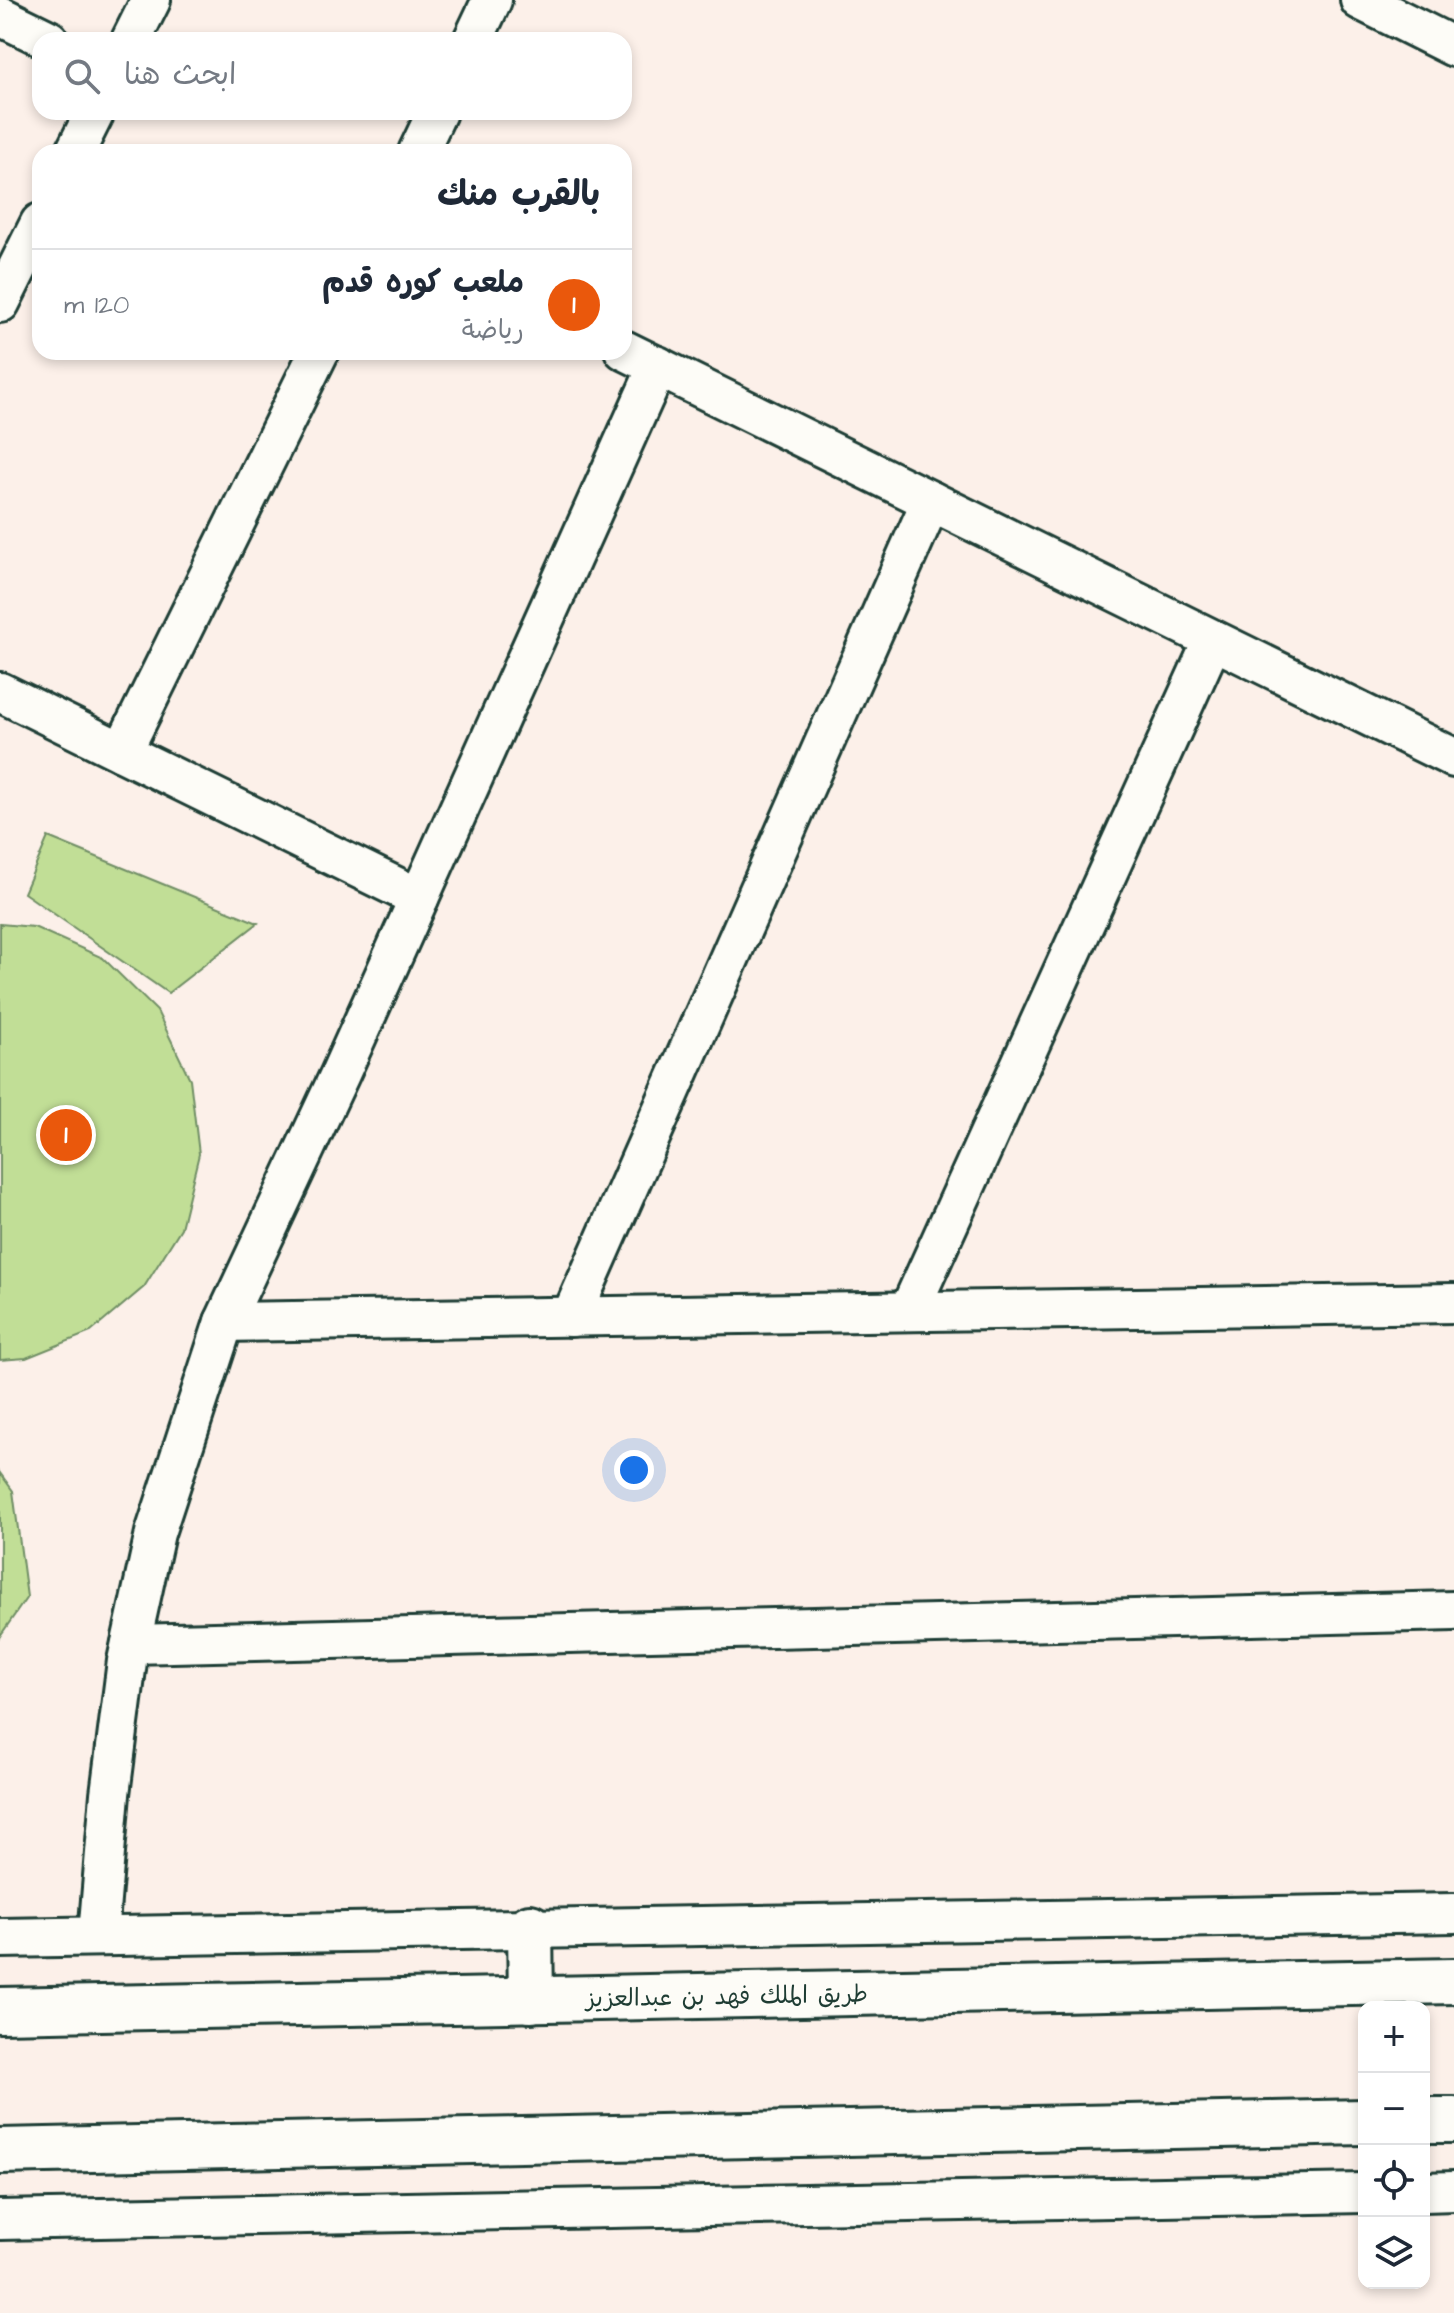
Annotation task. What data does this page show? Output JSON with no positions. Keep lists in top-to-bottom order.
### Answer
{
  "streets": {
    "street": ["طريق الملك فهد بن عبدالعزيز"]
  },
  "page": {
    "search": "ابحث هنا",
    "heading": "بالقرب منك",
    "list": [
      {
        "mark": "1",
        "name": "ملعب كوره قدم",
        "note": "رياضة",
        "value": "120 m"
      }
    ],
    "pins": "1",
    "map_buttons": ["+", "−"]
  }
}
